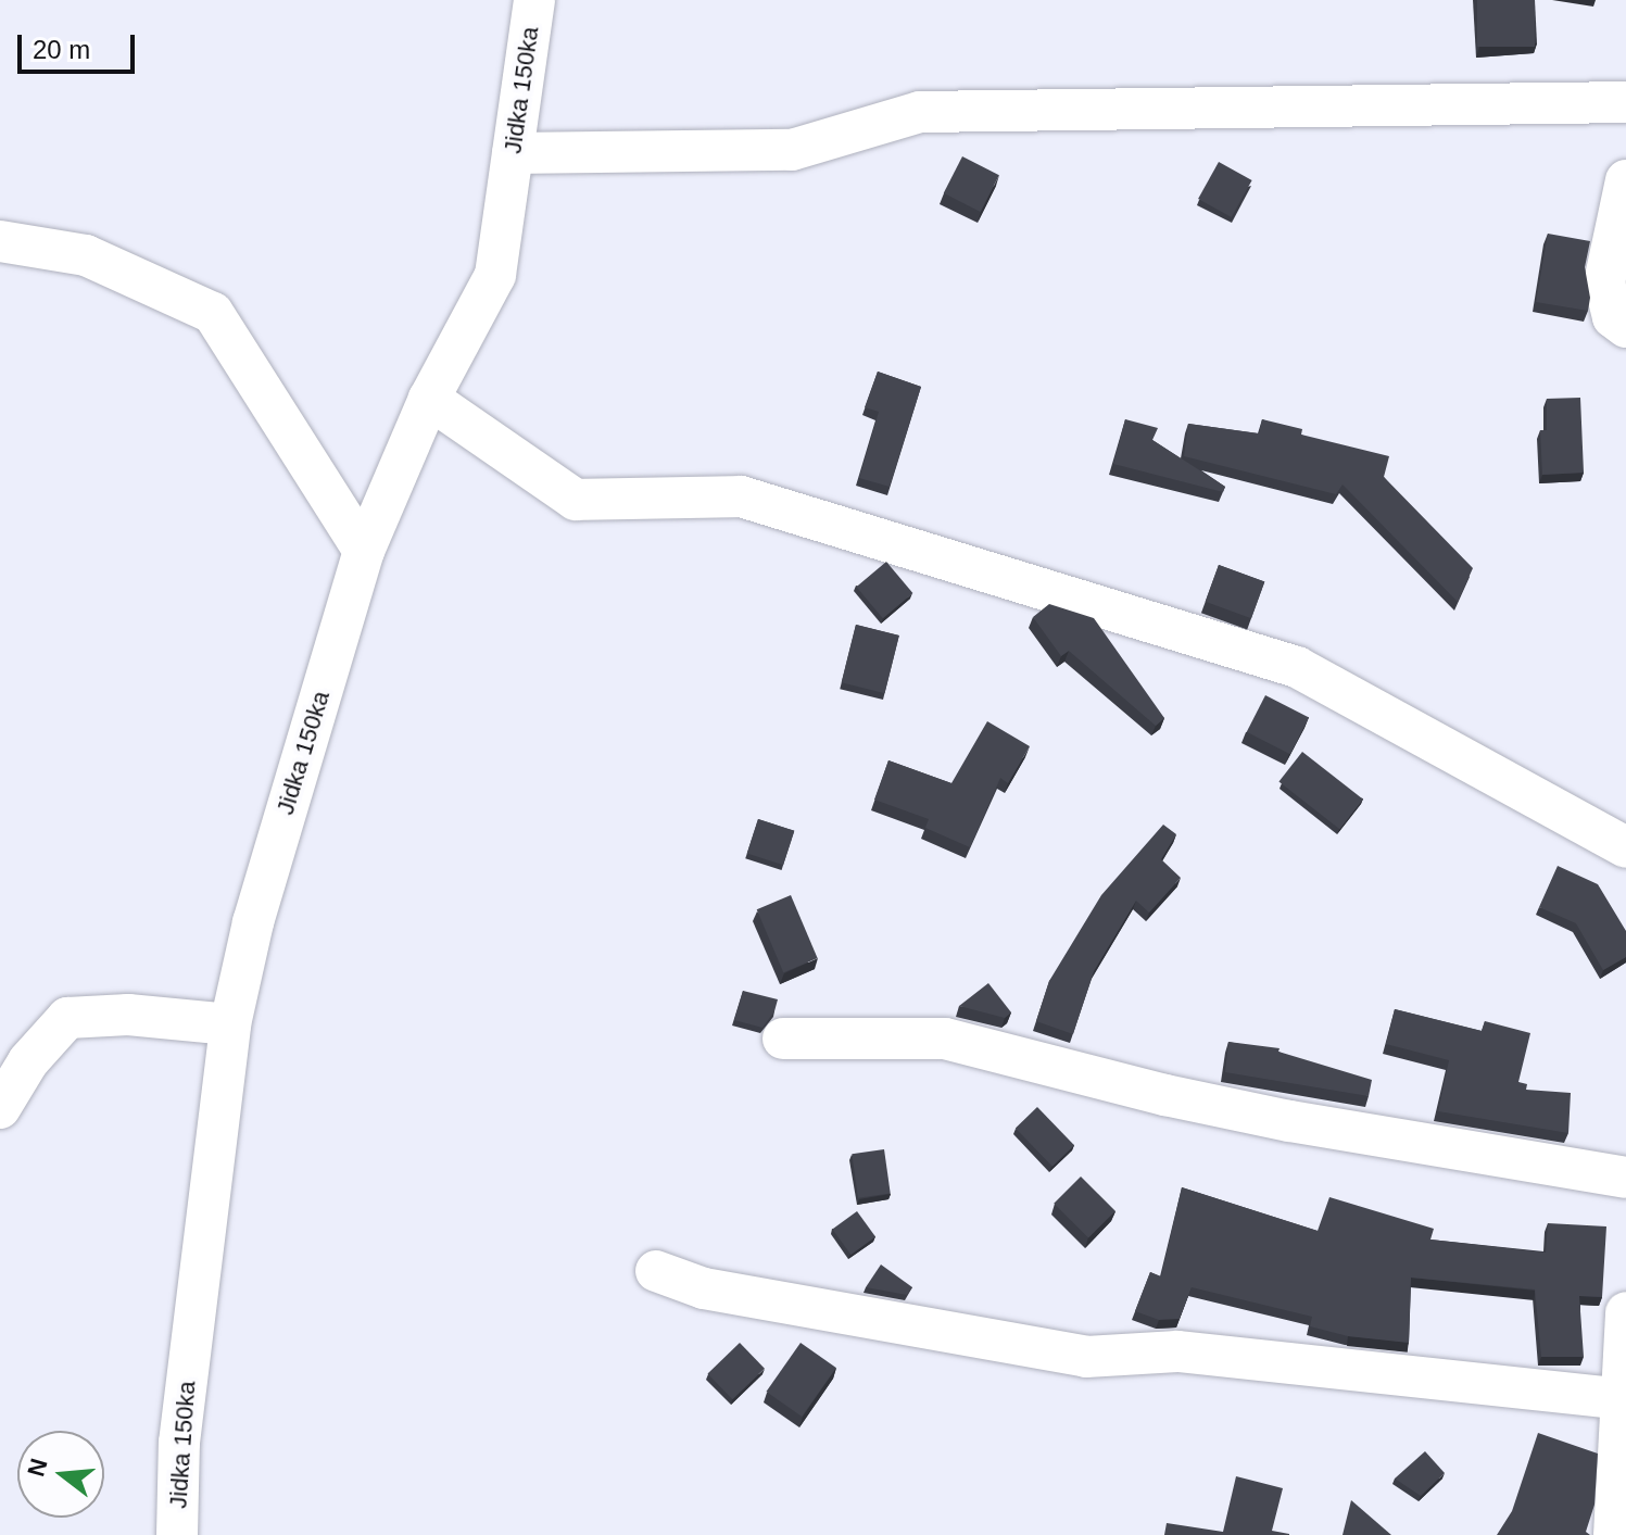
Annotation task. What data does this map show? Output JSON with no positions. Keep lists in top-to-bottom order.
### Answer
{
  "streets": {
    "street": ["Jidka 150ka"]
  },
  "scale_bar": "20 m",
  "north": "left"
}
